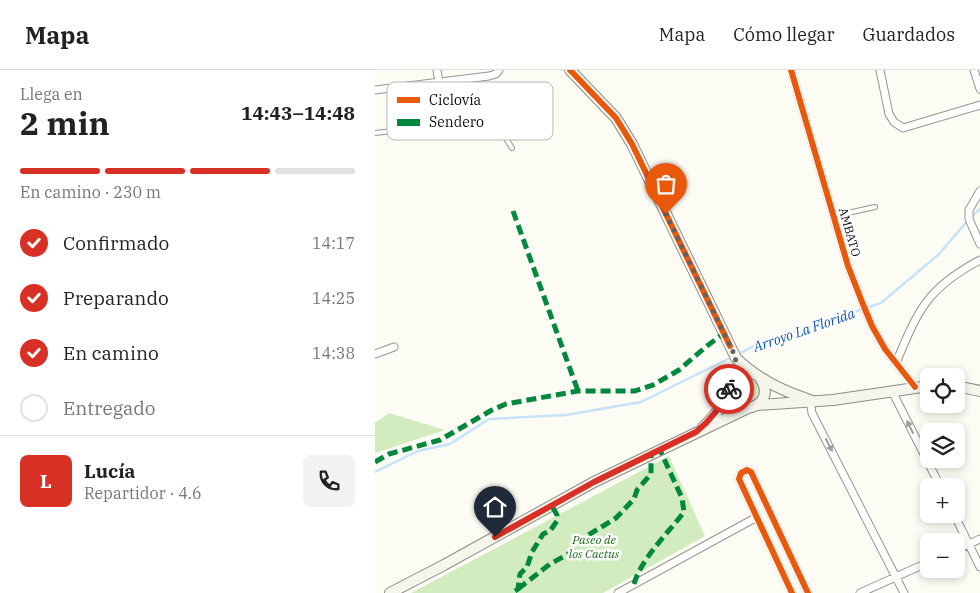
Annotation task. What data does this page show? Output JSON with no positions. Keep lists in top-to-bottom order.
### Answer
{
  "streets": {
    "street": ["AMBATO"]
  },
  "water": ["Arroyo La Florida"],
  "parks": ["Paseo de los Cactus"],
  "legend": ["Ciclovía", "Sendero"],
  "page": {
    "header": "Mapa",
    "nav": ["Mapa", "Cómo llegar", "Guardados"],
    "heading": ["2 min", "Llega en", "14:43–14:48"],
    "panel": ["Lucía", "Repartidor · 4.6"],
    "bar": "En camino · 230 m",
    "list": [
      ["Confirmado", "14:17"],
      ["Preparando", "14:25"],
      ["En camino", "14:38"],
      "Entregado"
    ],
    "map_buttons": ["+", "−"],
    "round": "L"
  }
}
